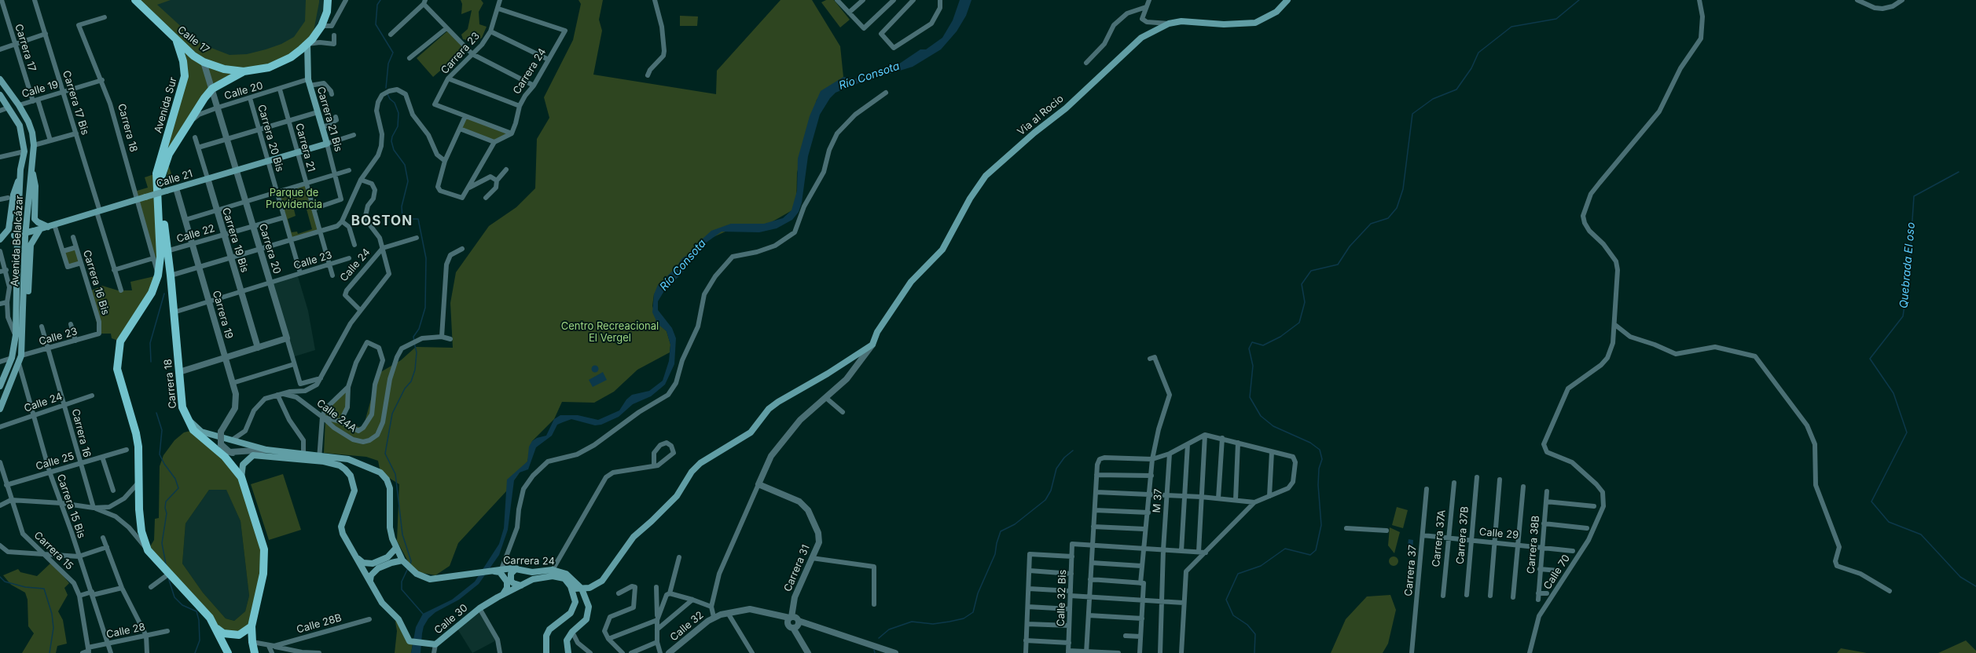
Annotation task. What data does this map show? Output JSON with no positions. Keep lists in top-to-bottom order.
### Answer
{
  "streets": {
    "main road": [
      "Calle 17",
      "Carrera 24",
      "Avenida Sur",
      "Via al Rocio",
      "Carrera 21 Bis",
      "Carrera 18",
      "Calle 21",
      "Avenida Belalcázar",
      "Calle 30"
    ],
    "street": [
      "Carrera 17",
      "Carrera 23",
      "Calle 19",
      "Calle 20",
      "Carrera 17 Bis",
      "Carrera 20 Bis",
      "Carrera 21",
      "Calle 22",
      "Carrera 19 Bis",
      "Carrera 20",
      "Calle 23",
      "Calle 24",
      "Carrera 16 Bis",
      "Carrera 19",
      "Calle 24A",
      "Carrera 16",
      "Calle 25",
      "M 37",
      "Carrera 15 Bis",
      "Calle 29",
      "Carrera 37B",
      "Carrera 37A",
      "Carrera 38B",
      "Carrera 15",
      "Carrera 31",
      "Carrera 37",
      "Calle 70",
      "Calle 32 Bis",
      "Calle 28B",
      "Calle 32",
      "Calle 28"
    ]
  },
  "crossings": [
    ["Calle 17", "Avenida Sur"],
    ["Calle 17", "Carrera 21 Bis"],
    ["Calle 17", "Carrera 20"],
    ["Carrera 17", "Calle 19"],
    ["Carrera 23", "Carrera 24"],
    ["Carrera 24", "Calle 30"],
    ["Calle 19", "Carrera 17 Bis"],
    ["Calle 19", "Carrera 18"],
    ["Calle 19", "Avenida Belalcázar"],
    ["Calle 20", "Avenida Sur"],
    ["Calle 20", "Carrera 21 Bis"],
    ["Calle 20", "Carrera 20 Bis"],
    ["Calle 20", "Carrera 21"],
    ["Calle 20", "Carrera 20"],
    ["Carrera 17 Bis", "Calle 21"],
    ["Avenida Sur", "Carrera 18"],
    ["Avenida Sur", "Carrera 20"],
    ["Carrera 21 Bis", "Carrera 21"],
    ["Carrera 21 Bis", "Calle 21"],
    ["Carrera 18", "Calle 21"],
    ["Carrera 18", "Calle 22"],
    ["Carrera 18", "Calle 23"],
    ["Carrera 18", "Calle 28B"],
    ["Carrera 20 Bis", "Calle 21"],
    ["Carrera 20 Bis", "Calle 22"],
    ["Carrera 20 Bis", "Calle 23"],
    ["Carrera 21", "Calle 21"],
    ["Carrera 21", "Calle 23"],
    ["Calle 21", "Carrera 19 Bis"],
    ["Calle 21", "Carrera 20"],
    ["Calle 21", "Carrera 19"],
    ["Calle 22", "Carrera 19 Bis"],
    ["Calle 22", "Carrera 20"],
    ["Calle 22", "Carrera 19"],
    ["Carrera 19 Bis", "Calle 23"],
    ["Avenida Belalcázar", "Calle 23"],
    ["Avenida Belalcázar", "Carrera 15 Bis"],
    ["Carrera 20", "Calle 23"],
    ["Calle 23", "Carrera 16 Bis"],
    ["Calle 23", "Carrera 19"],
    ["Calle 23", "Carrera 16"],
    ["Calle 24", "Carrera 16"],
    ["Calle 24", "Carrera 15 Bis"],
    ["Carrera 16", "Calle 25"],
    ["Calle 25", "Carrera 15 Bis"],
    ["Calle 25", "Carrera 15"],
    ["Carrera 15 Bis", "Calle 28"],
    ["Calle 29", "Carrera 37B"],
    ["Calle 29", "Carrera 37A"],
    ["Calle 29", "Carrera 38B"],
    ["Calle 29", "Carrera 37"],
    ["Carrera 15", "Calle 28"],
    ["Carrera 31", "Calle 32"]
  ],
  "districts": ["BOSTON"],
  "water": ["Río Consota", "Quebrada El oso"],
  "parks": ["Parque de Providencia", "Centro Recreacional El Vergel"]
}
